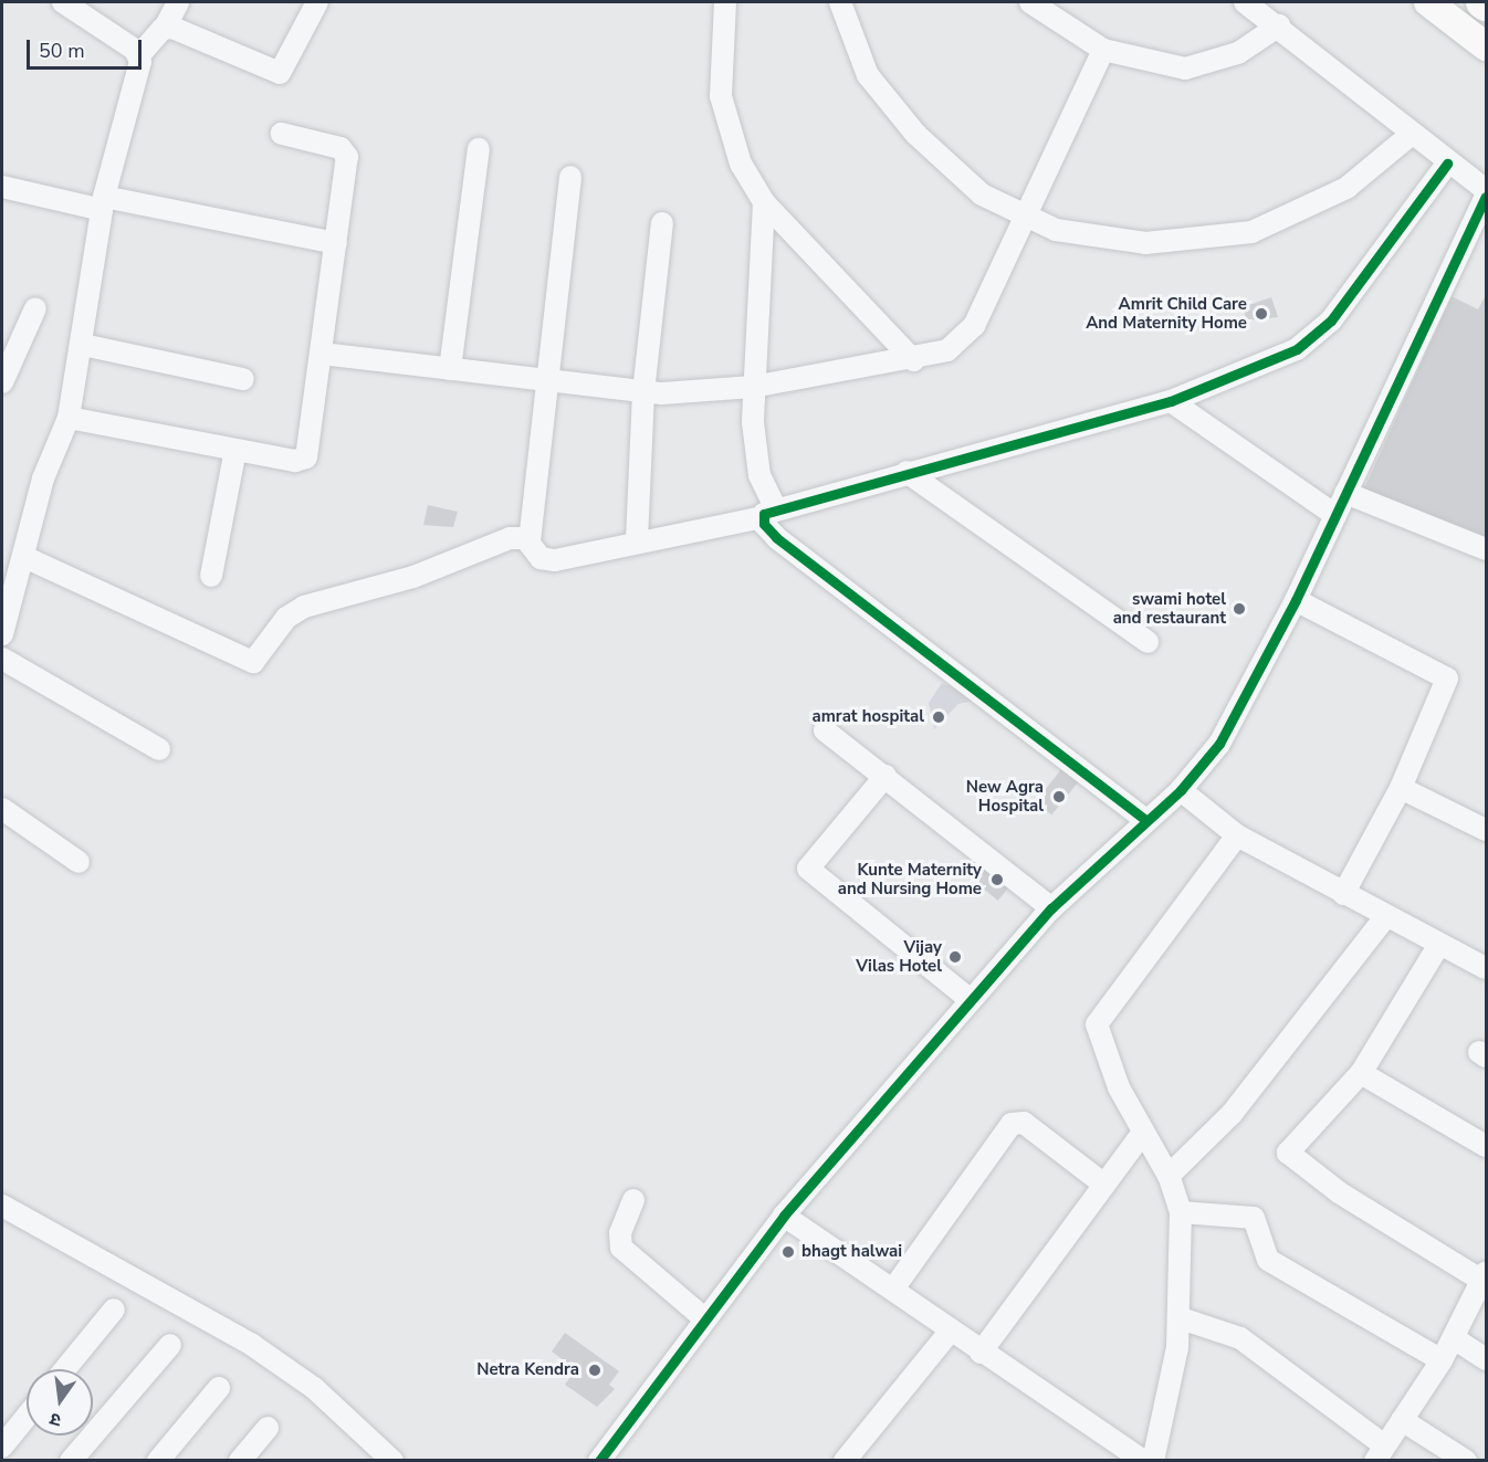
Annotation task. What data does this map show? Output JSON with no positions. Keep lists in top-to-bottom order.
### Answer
{
  "places": [
    "Amrit Child Care And Maternity Home",
    "swami hotel and restaurant",
    "amrat hospital",
    "New Agra Hospital",
    "Kunte Maternity and Nursing Home",
    "Vijay Vilas Hotel",
    "bhagt halwai",
    "Netra Kendra"
  ],
  "scale_bar": "50 m",
  "north": "bottom"
}
